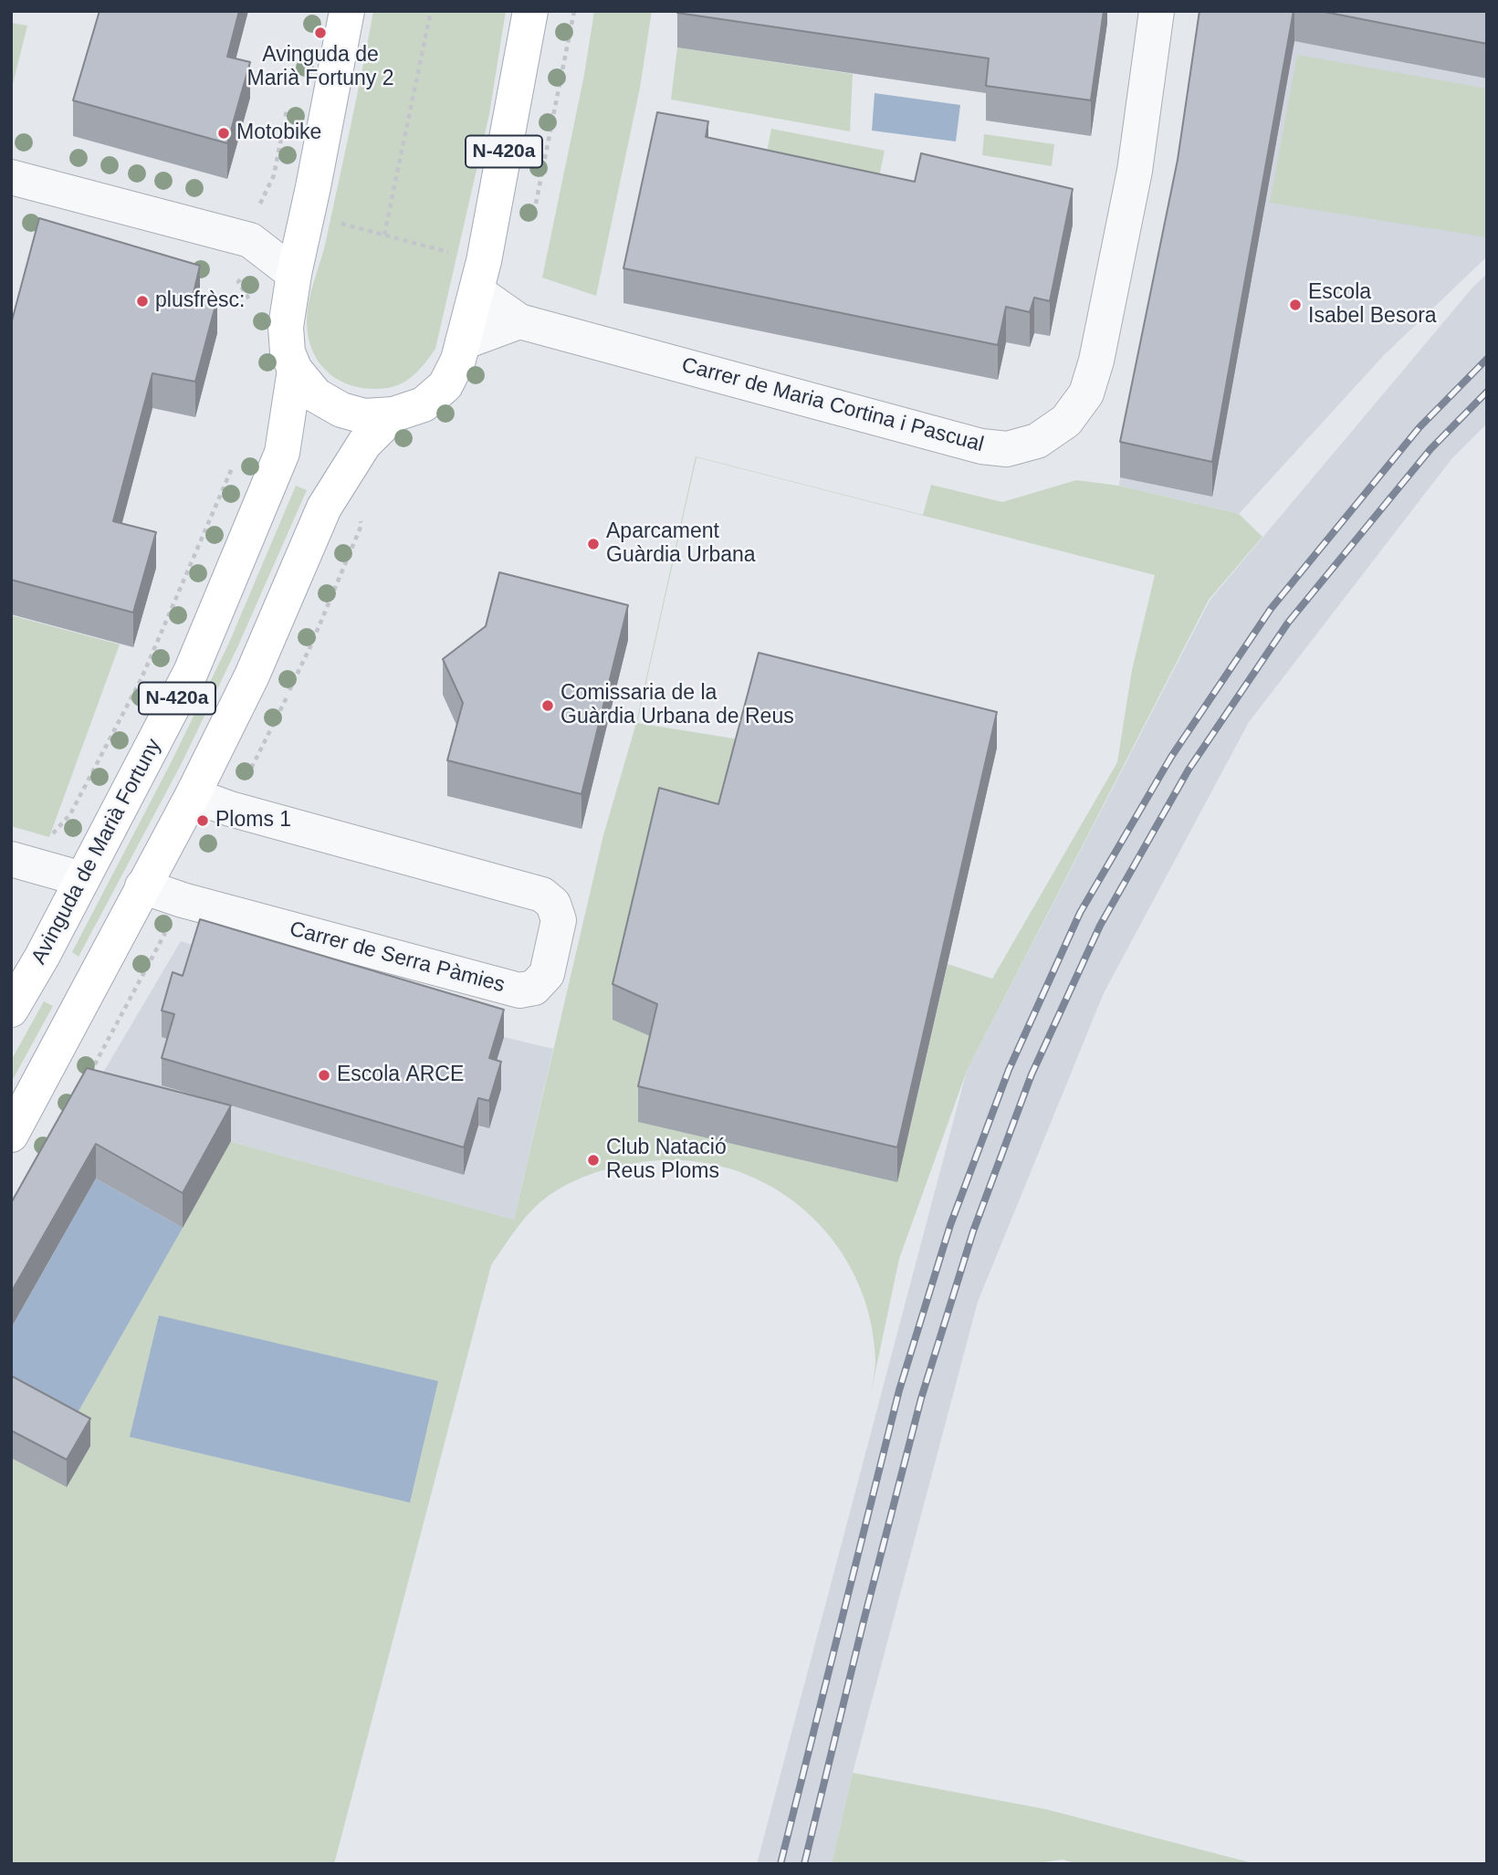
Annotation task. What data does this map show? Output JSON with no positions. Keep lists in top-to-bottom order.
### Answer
{
  "streets": {
    "main road": ["N-420a", "Avinguda de Marià Fortuny"],
    "street": ["Carrer de Maria Cortina i Pascual", "Carrer de Serra Pàmies"]
  },
  "crossings": [
    ["N-420a", "Carrer de Maria Cortina i Pascual"],
    ["N-420a", "Avinguda de Marià Fortuny"],
    ["N-420a", "Carrer de Serra Pàmies"],
    ["Carrer de Maria Cortina i Pascual", "Avinguda de Marià Fortuny"]
  ],
  "places": [
    "Avinguda de Marià Fortuny 2",
    "Motobike",
    "plusfrèsc:",
    "Escola Isabel Besora",
    "Aparcament Guàrdia Urbana",
    "Comissaria de la Guàrdia Urbana de Reus",
    "Ploms 1",
    "Escola ARCE",
    "Club Natació Reus Ploms"
  ]
}
